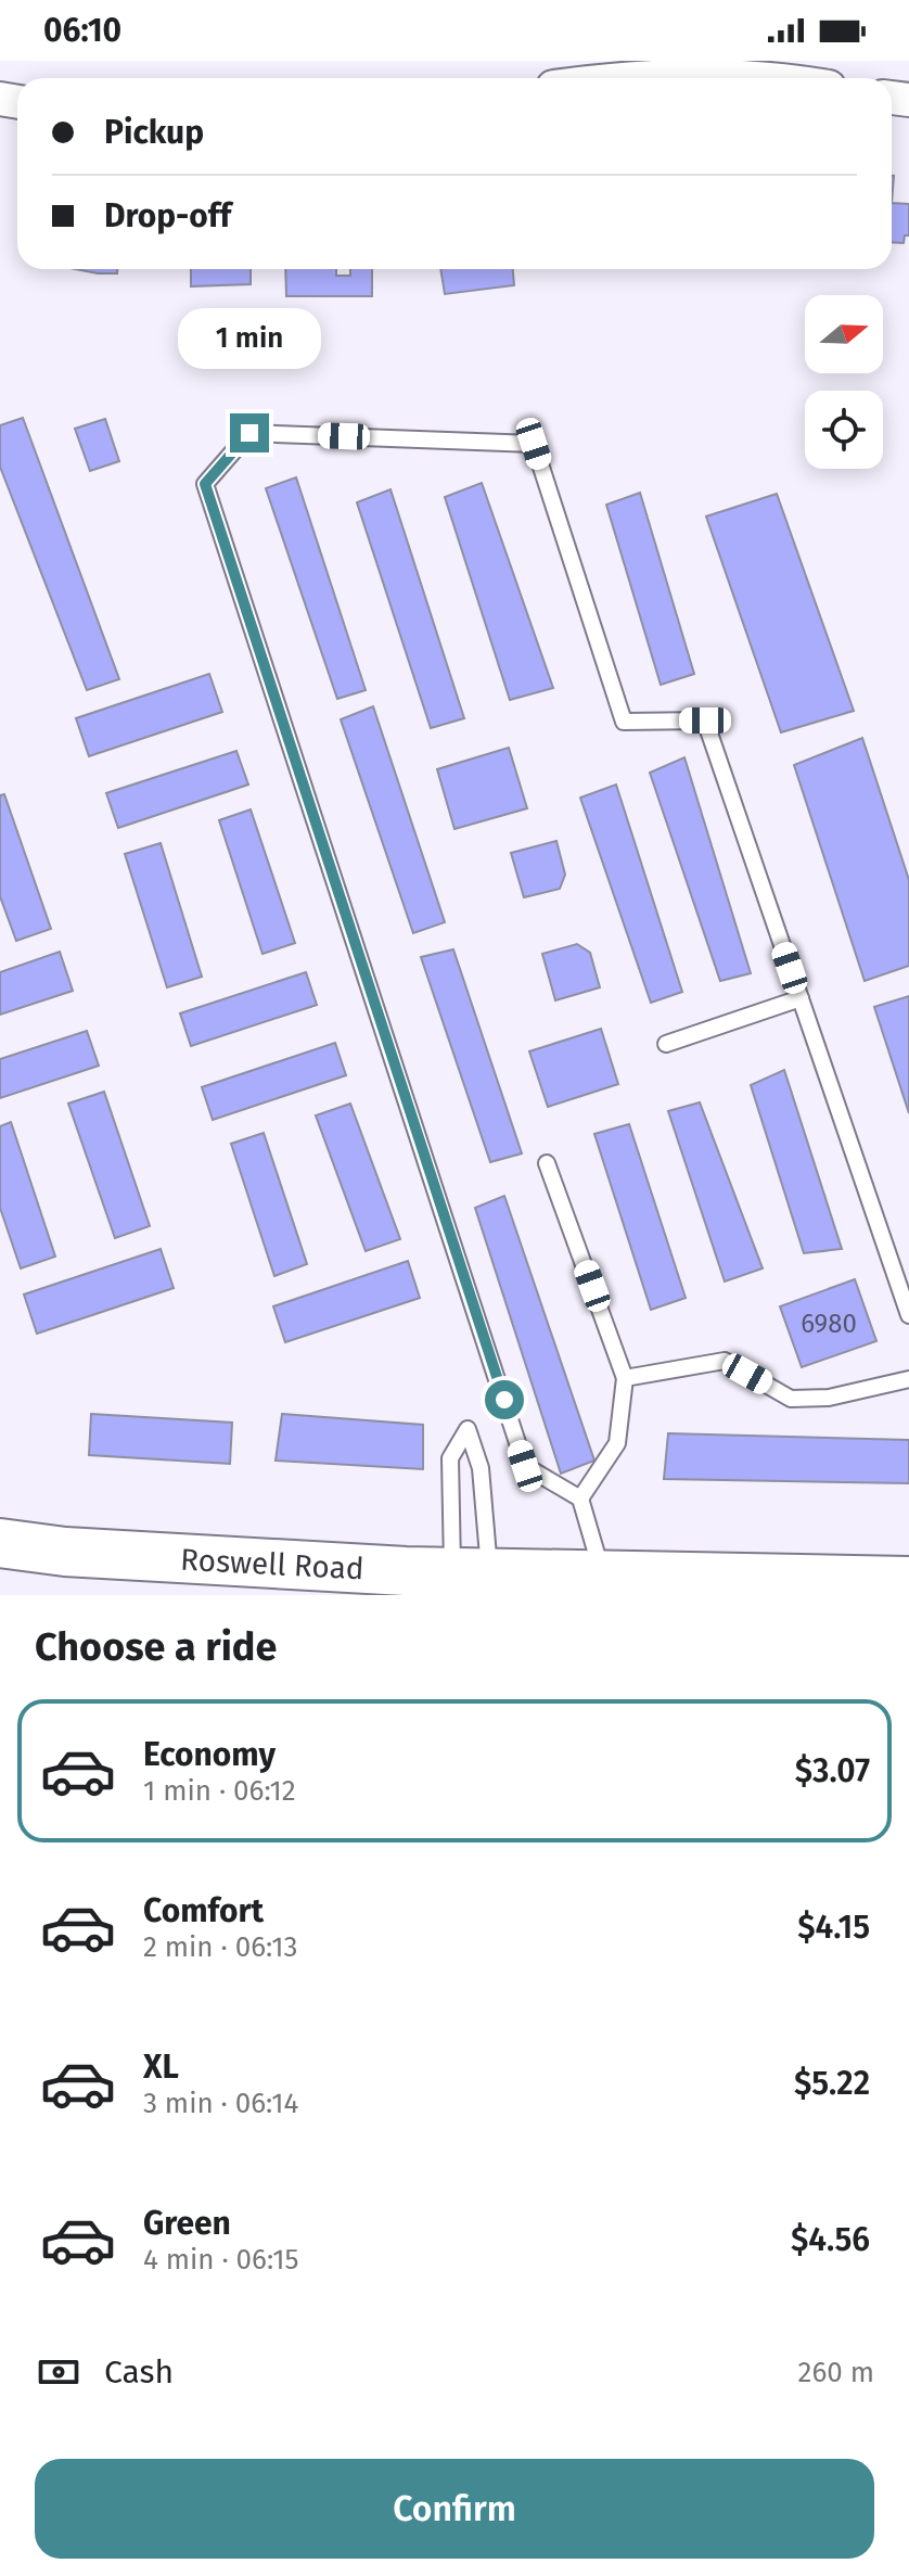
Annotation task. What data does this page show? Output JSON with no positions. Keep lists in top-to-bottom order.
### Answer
{
  "streets": {
    "main road": ["Roswell Road"]
  },
  "house_numbers": ["6980"],
  "north": "right",
  "page": {
    "status": "06:10",
    "banner": ["Pickup", "Drop-off"],
    "bubble": "1 min",
    "heading": "Choose a ride",
    "list": [
      {
        "name": "Economy",
        "note": "1 min · 06:12",
        "value": "$3.07"
      },
      {
        "name": "Comfort",
        "note": "2 min · 06:13",
        "value": "$4.15"
      },
      {
        "name": "XL",
        "note": "3 min · 06:14",
        "value": "$5.22"
      },
      {
        "name": "Green",
        "note": "4 min · 06:15",
        "value": "$4.56"
      }
    ],
    "pay": ["Cash", "260 m"],
    "buttons": "Confirm"
  }
}
